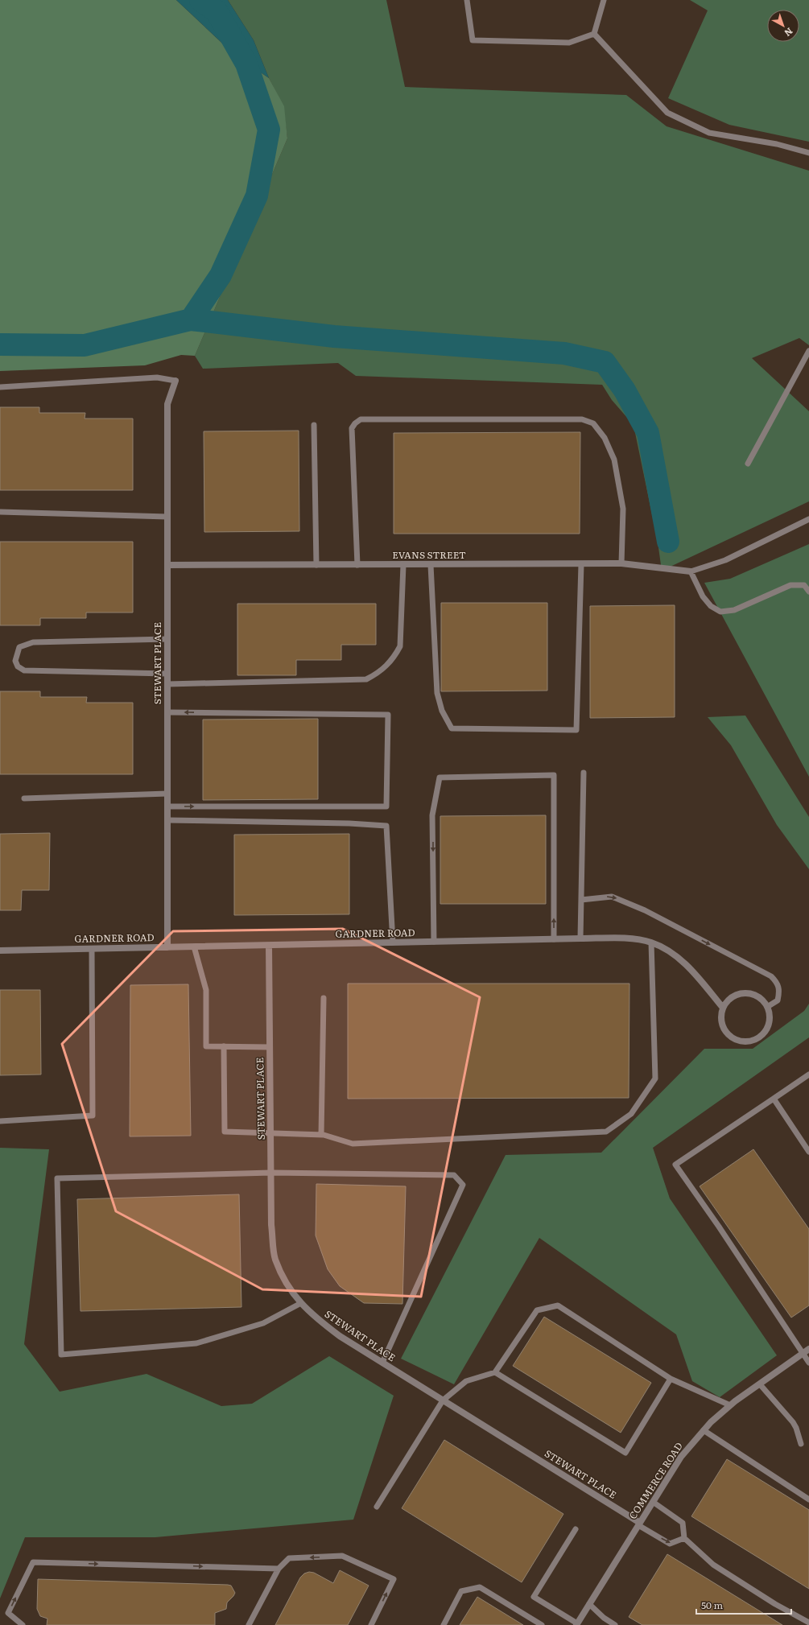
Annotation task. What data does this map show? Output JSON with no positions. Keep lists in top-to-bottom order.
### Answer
{
  "streets": {
    "street": [
      "EVANS STREET",
      "STEWART PLACE",
      "GARDNER ROAD",
      "COMMERCE ROAD"
    ]
  },
  "crossings": [
    ["EVANS STREET", "STEWART PLACE"],
    ["STEWART PLACE", "GARDNER ROAD"],
    ["STEWART PLACE", "COMMERCE ROAD"]
  ],
  "scale_bar": "50 m",
  "north": "bottom right"
}
